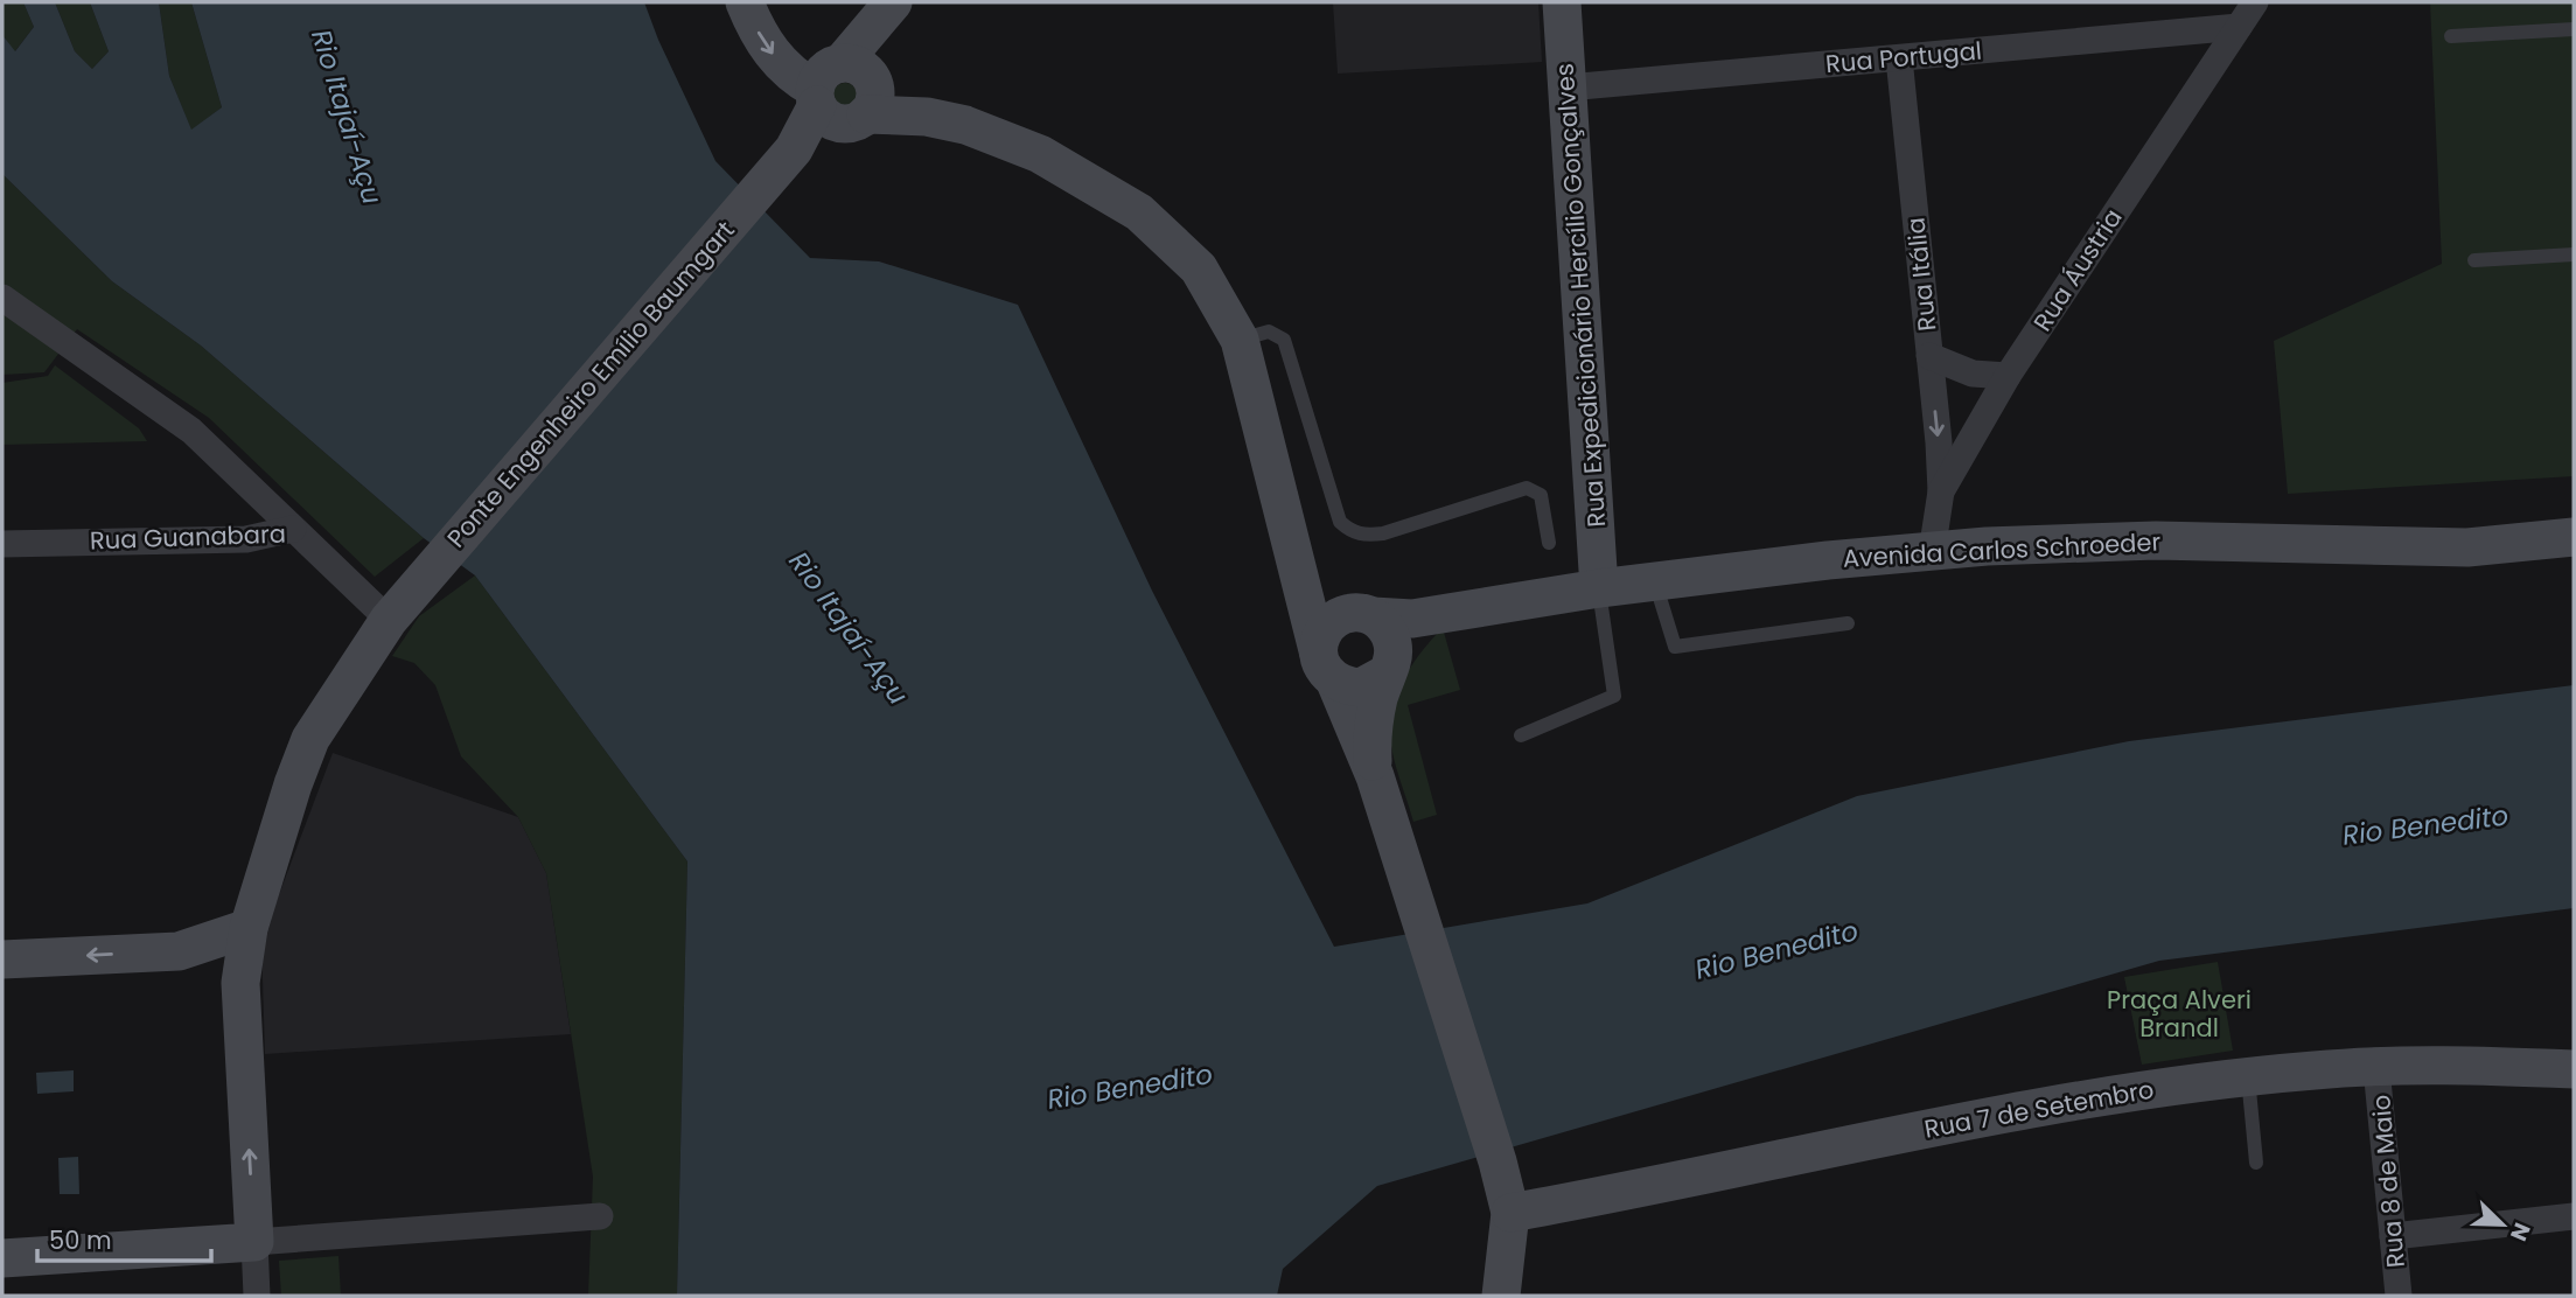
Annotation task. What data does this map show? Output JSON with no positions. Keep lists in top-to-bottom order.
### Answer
{
  "streets": {
    "main road": [
      "Rua Expedicionário Hercílio Gonçalves",
      "Ponte Engenheiro Emílio Baumgart",
      "Avenida Carlos Schroeder",
      "Rua 7 de Setembro"
    ],
    "street": [
      "Rua Portugal",
      "Rua Áustria",
      "Rua Itália",
      "Rua Guanabara",
      "Rua 8 de Maio"
    ]
  },
  "crossings": [
    ["Rua Portugal", "Rua Áustria"],
    ["Rua Portugal", "Rua Itália"],
    ["Rua Portugal", "Rua Expedicionário Hercílio Gonçalves"],
    ["Rua Áustria", "Rua Itália"],
    ["Rua Áustria", "Avenida Carlos Schroeder"],
    ["Rua Expedicionário Hercílio Gonçalves", "Avenida Carlos Schroeder"],
    ["Ponte Engenheiro Emílio Baumgart", "Rua Guanabara"],
    ["Rua 7 de Setembro", "Rua 8 de Maio"]
  ],
  "water": ["Rio Itajaí-Açu", "Rio Benedito"],
  "parks": ["Praça Alveri Brandl"],
  "scale_bar": "50 m",
  "north": "bottom right"
}
